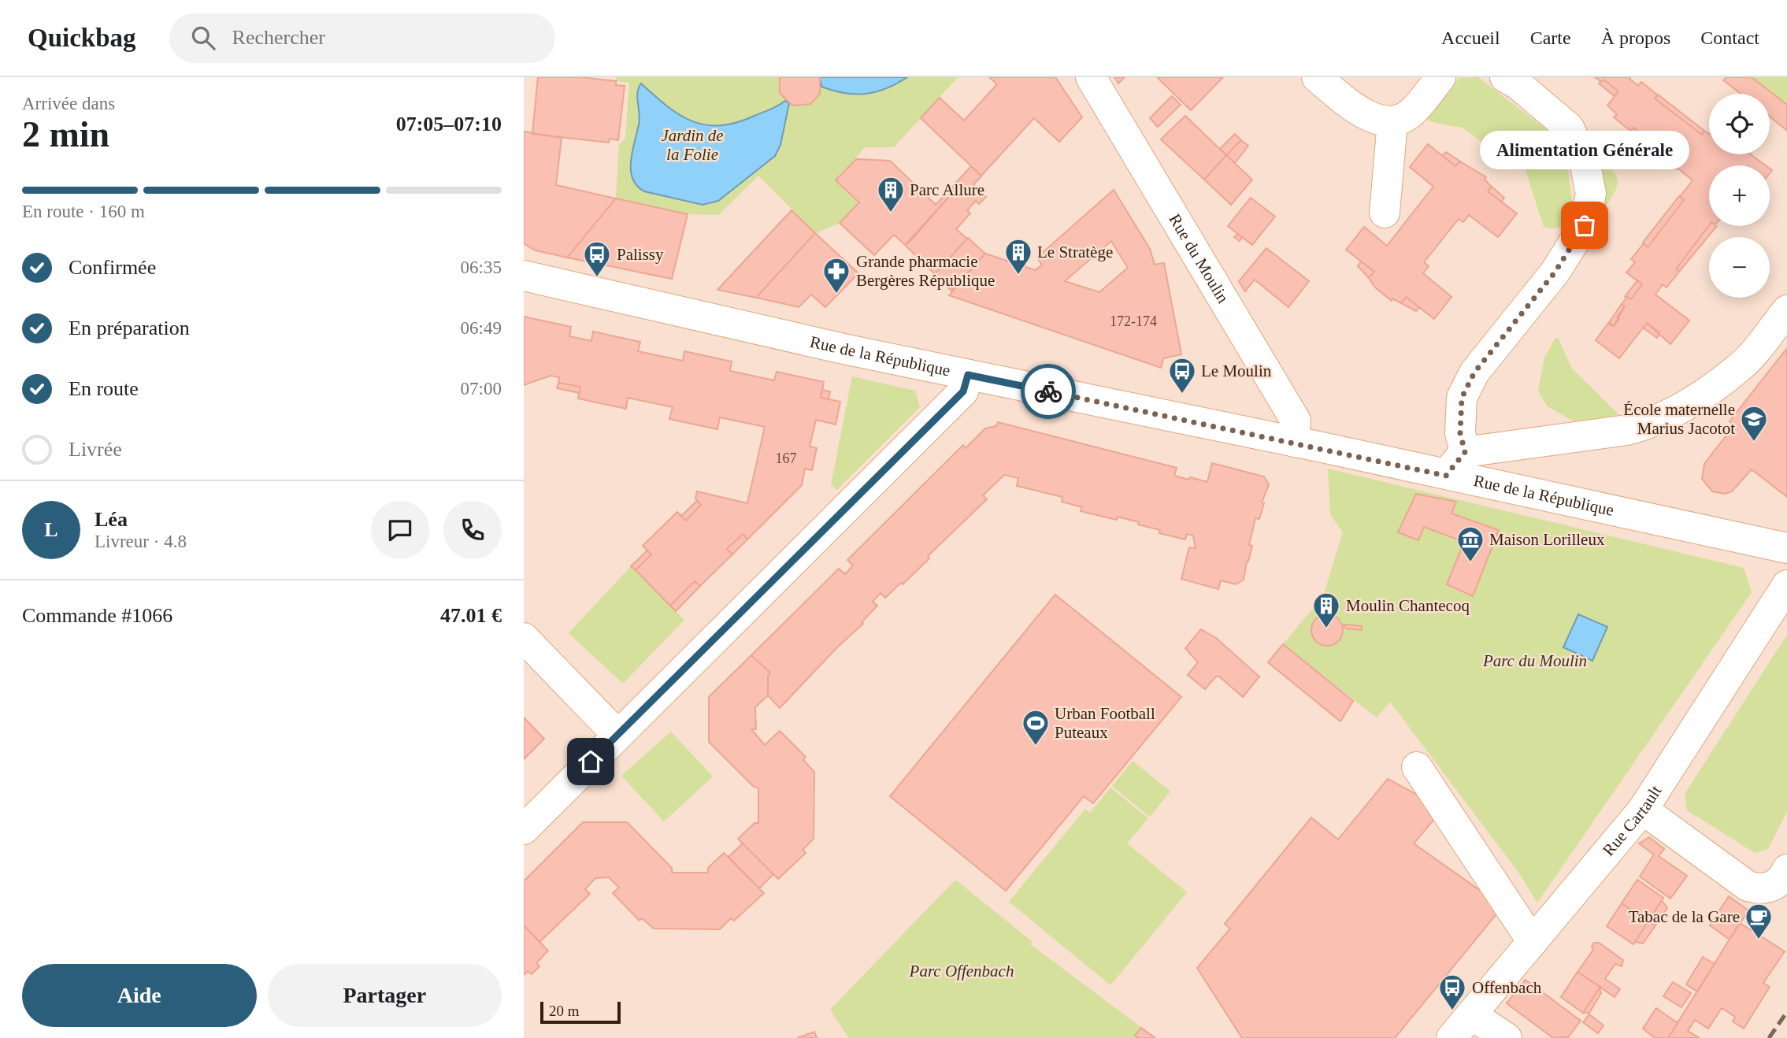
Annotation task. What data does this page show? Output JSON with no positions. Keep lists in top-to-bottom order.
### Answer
{
  "streets": {
    "street": ["Rue du Moulin", "Rue de la République", "Rue Cartault"]
  },
  "crossings": [
    ["Rue du Moulin", "Rue de la République"]
  ],
  "parks": ["Jardin de la Folie", "Parc du Moulin", "Parc Offenbach"],
  "places": {
    "building": ["Parc Allure", "Le Stratège", "Moulin Chantecoq"],
    "other": ["Alimentation Générale"],
    "bus stop": ["Palissy", "Le Moulin", "Offenbach"],
    "pharmacy": ["Grande pharmacie Bergères République"],
    "school or university": ["École maternelle Marius Jacotot"],
    "museum": ["Maison Lorilleux"],
    "sports": ["Urban Football Puteaux"],
    "cafe": ["Tabac de la Gare"]
  },
  "house_numbers": ["172-174", "167"],
  "scale_bar": "20 m",
  "page": {
    "header": "Quickbag",
    "search": "Rechercher",
    "nav": [
      "Accueil",
      "Carte",
      "À propos",
      "Contact"
    ],
    "heading": ["2 min", "Arrivée dans", "07:05–07:10"],
    "panel": [
      "Léa",
      "Livreur · 4.8",
      "Commande #1066",
      "47.01 €"
    ],
    "map_buttons": ["+", "−"],
    "bubble": "Alimentation Générale",
    "bar": "En route · 160 m",
    "list": [
      ["Confirmée", "06:35"],
      ["En préparation", "06:49"],
      ["En route", "07:00"],
      "Livrée"
    ],
    "round": "L",
    "buttons": ["Aide", "Partager"],
    "scale": "20 m"
  }
}
